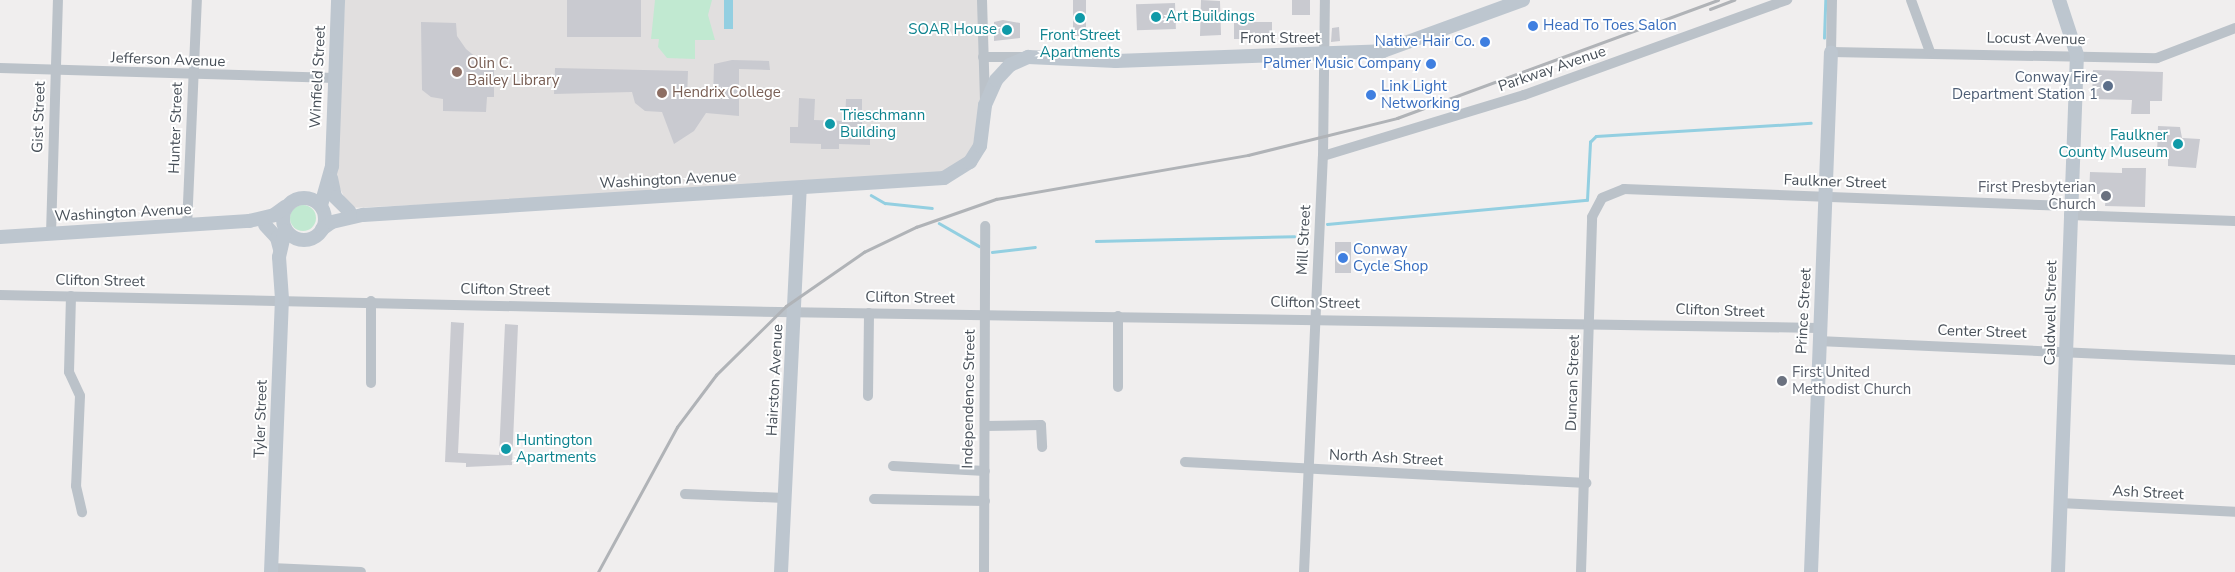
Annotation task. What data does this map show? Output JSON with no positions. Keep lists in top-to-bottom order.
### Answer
{
  "streets": {
    "street": [
      "Front Street",
      "Locust Avenue",
      "Jefferson Avenue",
      "Parkway Avenue",
      "Winfield Street",
      "Gist Street",
      "Hunter Street",
      "Washington Avenue",
      "Faulkner Street",
      "Mill Street",
      "Clifton Street",
      "Prince Street",
      "Caldwell Street",
      "Center Street",
      "Hairston Avenue",
      "Duncan Street",
      "Independence Street",
      "Tyler Street",
      "North Ash Street",
      "Ash Street"
    ]
  },
  "crossings": [
    ["Front Street", "Mill Street"],
    ["Locust Avenue", "Prince Street"],
    ["Locust Avenue", "Caldwell Street"],
    ["Jefferson Avenue", "Winfield Street"],
    ["Jefferson Avenue", "Gist Street"],
    ["Jefferson Avenue", "Hunter Street"],
    ["Parkway Avenue", "Mill Street"],
    ["Winfield Street", "Washington Avenue"],
    ["Winfield Street", "Tyler Street"],
    ["Gist Street", "Washington Avenue"],
    ["Hunter Street", "Washington Avenue"],
    ["Washington Avenue", "Hairston Avenue"],
    ["Washington Avenue", "Tyler Street"],
    ["Faulkner Street", "Prince Street"],
    ["Faulkner Street", "Caldwell Street"],
    ["Faulkner Street", "Duncan Street"],
    ["Mill Street", "Clifton Street"],
    ["Mill Street", "North Ash Street"],
    ["Clifton Street", "Prince Street"],
    ["Clifton Street", "Center Street"],
    ["Clifton Street", "Hairston Avenue"],
    ["Clifton Street", "Duncan Street"],
    ["Clifton Street", "Independence Street"],
    ["Clifton Street", "Tyler Street"],
    ["Prince Street", "Center Street"],
    ["Caldwell Street", "Center Street"],
    ["Caldwell Street", "Ash Street"],
    ["Duncan Street", "North Ash Street"]
  ],
  "places": [
    "Art Buildings",
    "Front Street Apartments",
    "Head To Toes Salon",
    "SOAR House",
    "Native Hair Co.",
    "Palmer Music Company",
    "Olin C. Bailey Library",
    "Conway Fire Department Station 1",
    "Hendrix College",
    "Link Light Networking",
    "Trieschmann Building",
    "Faulkner County Museum",
    "First Presbyterian Church",
    "Conway Cycle Shop",
    "First United Methodist Church",
    "Huntington Apartments"
  ]
}
